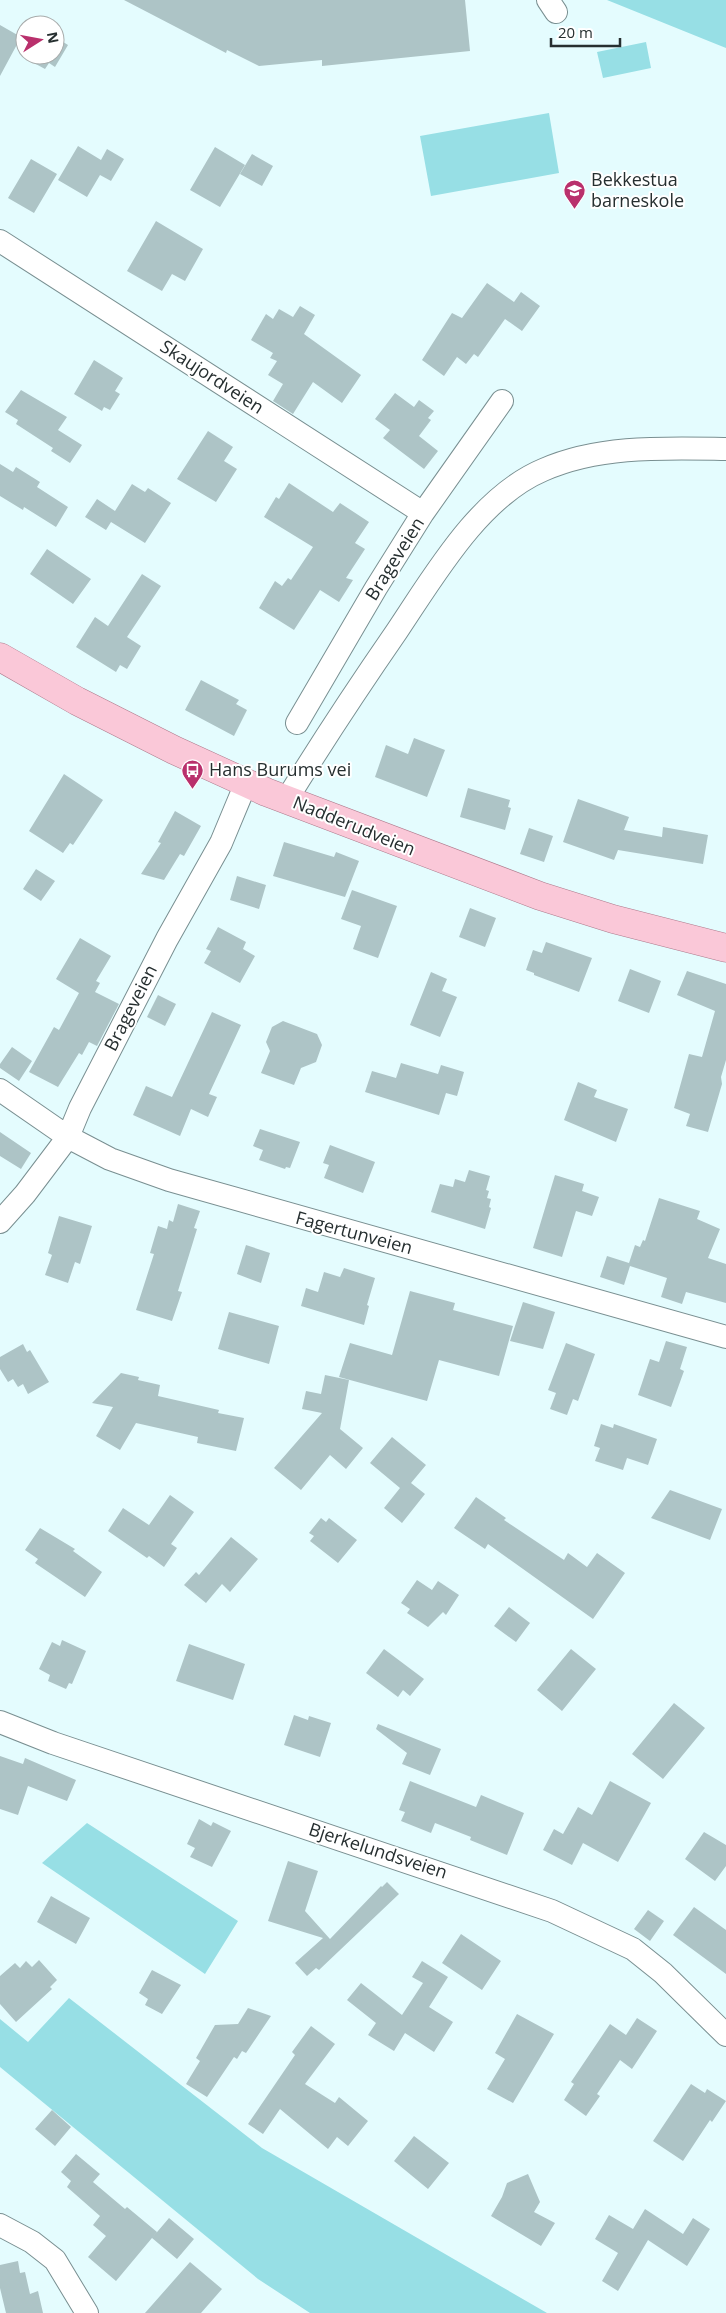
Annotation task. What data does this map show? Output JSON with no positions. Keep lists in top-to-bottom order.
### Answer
{
  "streets": {
    "main road": ["Nadderudveien"],
    "street": [
      "Skaujordveien",
      "Brageveien",
      "Fagertunveien",
      "Bjerkelundsveien"
    ]
  },
  "crossings": [
    ["Skaujordveien", "Brageveien"],
    ["Brageveien", "Nadderudveien"],
    ["Brageveien", "Fagertunveien"]
  ],
  "places": {
    "school or university": ["Bekkestua barneskole"],
    "bus stop": ["Hans Burums vei"]
  },
  "scale_bar": "20 m",
  "north": "right"
}
